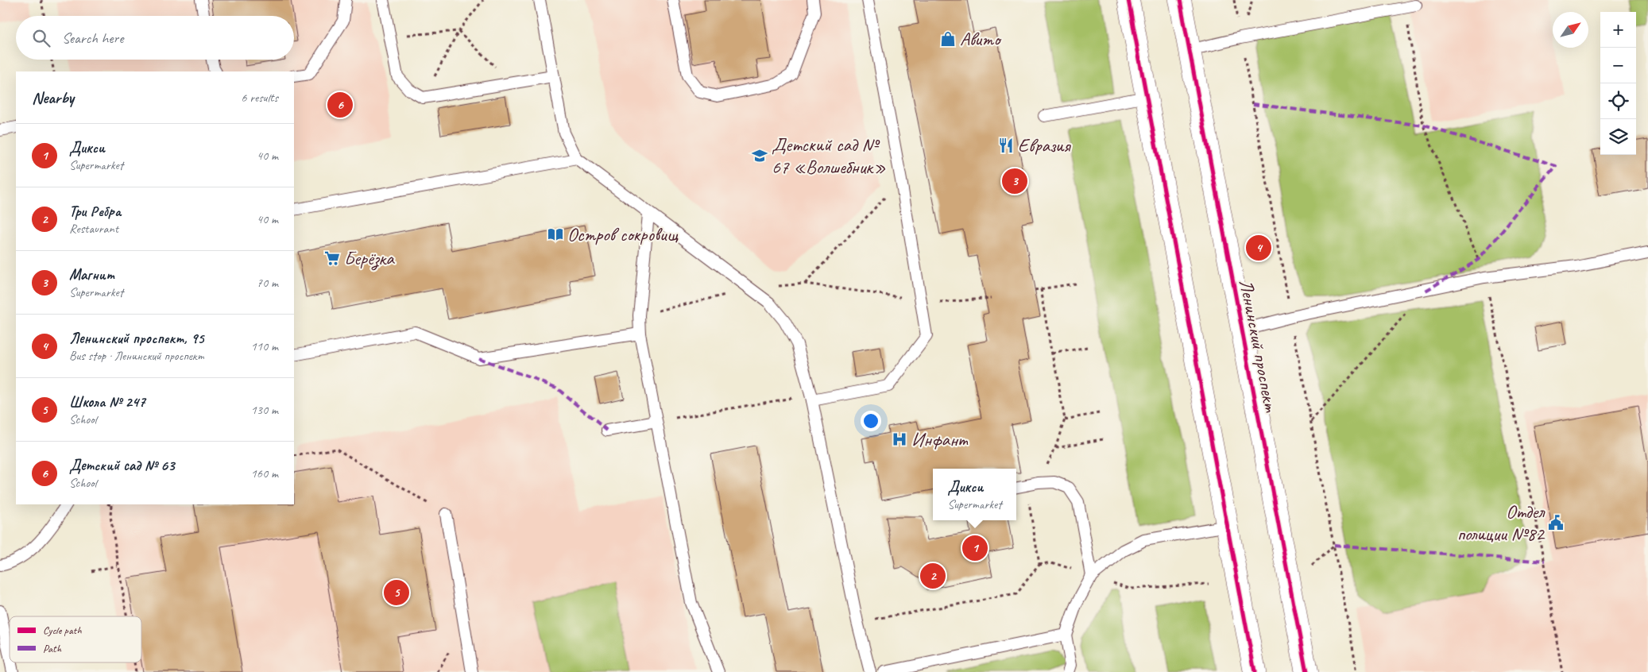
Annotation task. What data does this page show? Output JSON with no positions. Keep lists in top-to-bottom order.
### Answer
{
  "streets": {
    "main road": ["Ленинский проспект"]
  },
  "places": {
    "shop": ["Авито"],
    "restaurant": ["Евразия"],
    "school or university": ["Детский сад № 67 «Волшебник»"],
    "library": ["Остров сокровищ"],
    "supermarket": ["Берёзка"],
    "hospital": ["Инфант"],
    "public building": ["Отдел полиции №82"]
  },
  "legend": ["Cycle path", "Path"],
  "north": "top right",
  "page": {
    "map_buttons": ["+", "−"],
    "search": "Search here",
    "heading": ["Nearby", "6 results"],
    "pins": [
      "6",
      "3",
      "4",
      "1",
      "2",
      "5"
    ],
    "list": [
      {
        "mark": "1",
        "name": "Дикси",
        "note": "Supermarket",
        "value": "40 m"
      },
      {
        "mark": "2",
        "name": "Три Ребра",
        "note": "Restaurant",
        "value": "40 m"
      },
      {
        "mark": "3",
        "name": "Магнит",
        "note": "Supermarket",
        "value": "70 m"
      },
      {
        "mark": "4",
        "name": "Ленинский проспект, 95",
        "note": "Bus stop · Ленинский проспект",
        "value": "110 m"
      },
      {
        "mark": "5",
        "name": "Школа № 247",
        "note": "School",
        "value": "130 m"
      },
      {
        "mark": "6",
        "name": "Детский сад № 63",
        "note": "School",
        "value": "160 m"
      }
    ],
    "popup": ["Дикси", "Supermarket"]
  }
}
